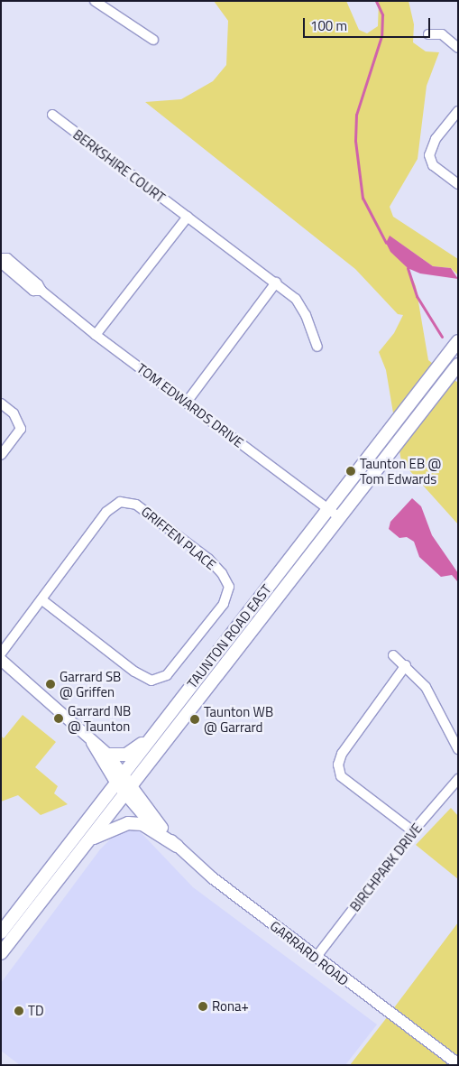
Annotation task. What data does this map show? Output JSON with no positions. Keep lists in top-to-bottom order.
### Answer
{
  "streets": {
    "main road": ["TAUNTON ROAD EAST"],
    "street": [
      "BERKSHIRE COURT",
      "TOM EDWARDS DRIVE",
      "GRIFFEN PLACE",
      "BIRCHPARK DRIVE",
      "GARRARD ROAD"
    ]
  },
  "crossings": [
    ["TOM EDWARDS DRIVE", "TAUNTON ROAD EAST"],
    ["TAUNTON ROAD EAST", "GARRARD ROAD"],
    ["BIRCHPARK DRIVE", "GARRARD ROAD"]
  ],
  "places": [
    "Taunton EB @ Tom Edwards",
    "Garrard SB @ Griffen",
    "Garrard NB @ Taunton",
    "Taunton WB @ Garrard",
    "Rona+",
    "TD"
  ],
  "scale_bar": "100 m"
}
